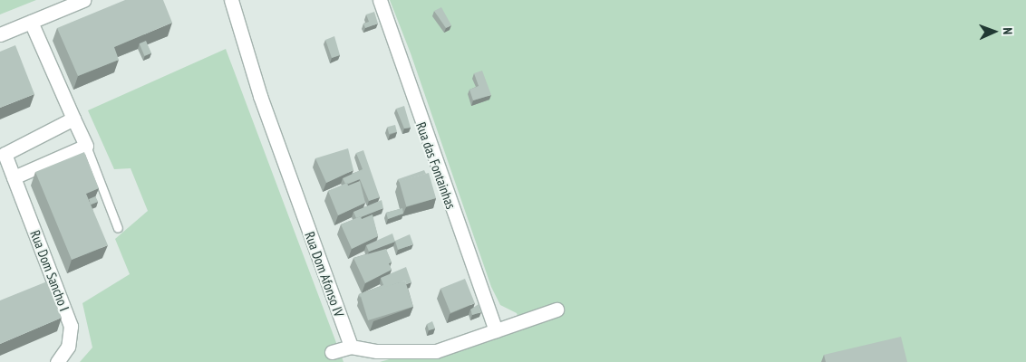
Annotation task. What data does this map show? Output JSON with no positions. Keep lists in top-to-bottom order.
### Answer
{
  "streets": {
    "street": ["Rua das Fontainhas", "Rua Dom Sancho I", "Rua Dom Afonso IV"]
  },
  "north": "right"
}
